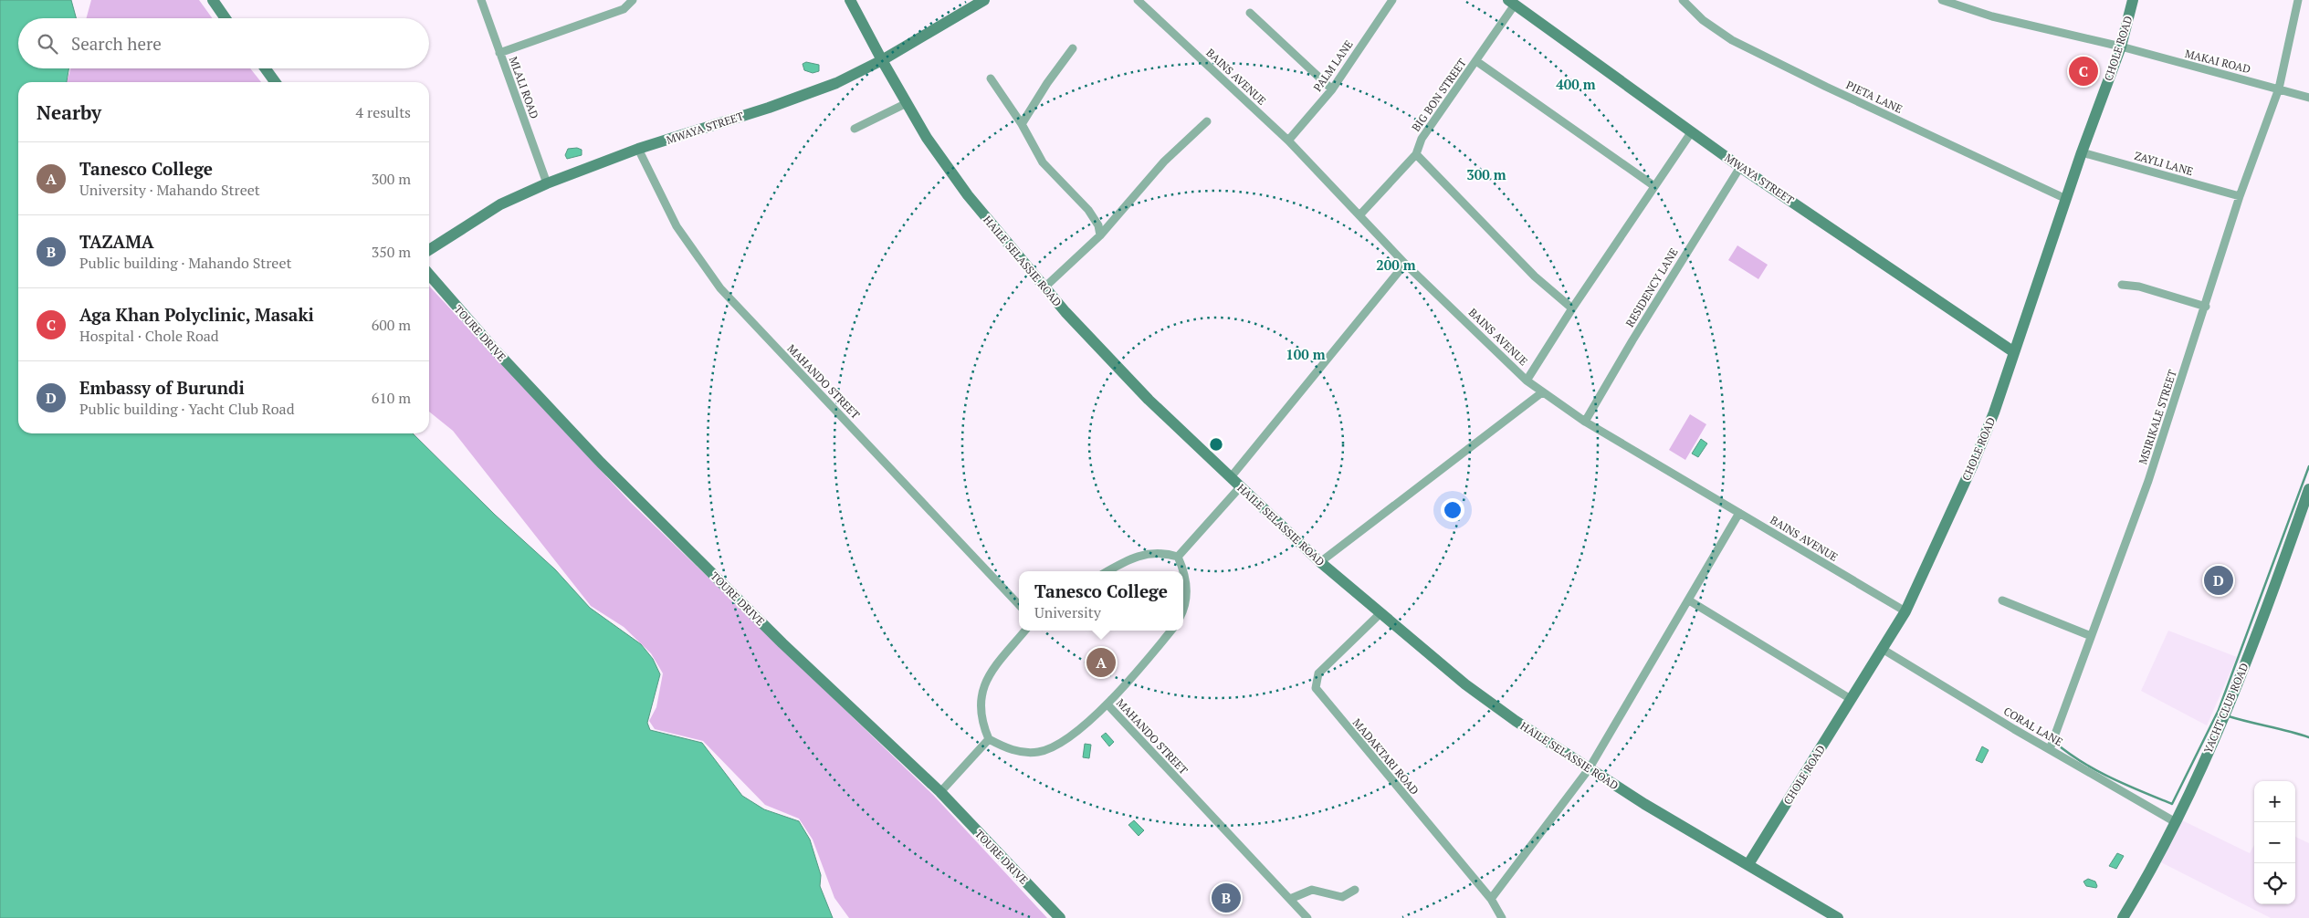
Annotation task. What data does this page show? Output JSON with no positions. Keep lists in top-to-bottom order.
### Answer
{
  "streets": {
    "street": [
      "CHOLE ROAD",
      "MAKAI ROAD",
      "PALM LANE",
      "BAINS AVENUE",
      "MLALI ROAD",
      "BIG BON STREET",
      "PIETA LANE",
      "MWAYA STREET",
      "ZAYLI LANE",
      "HAILE SELASSIE ROAD",
      "RESIDENCY LANE",
      "TOURE DRIVE",
      "MAHANDO STREET",
      "MSIRIKALE STREET",
      "YACHT CLUB ROAD",
      "CORAL LANE",
      "MADAKTARI ROAD"
    ]
  },
  "crossings": [
    ["CHOLE ROAD", "MAKAI ROAD"],
    ["CHOLE ROAD", "BAINS AVENUE"],
    ["CHOLE ROAD", "PIETA LANE"],
    ["CHOLE ROAD", "MWAYA STREET"],
    ["CHOLE ROAD", "ZAYLI LANE"],
    ["CHOLE ROAD", "HAILE SELASSIE ROAD"],
    ["CHOLE ROAD", "CORAL LANE"],
    ["MAKAI ROAD", "MSIRIKALE STREET"],
    ["PALM LANE", "BAINS AVENUE"],
    ["BAINS AVENUE", "BIG BON STREET"],
    ["BAINS AVENUE", "RESIDENCY LANE"],
    ["MLALI ROAD", "MWAYA STREET"],
    ["BIG BON STREET", "MWAYA STREET"],
    ["MWAYA STREET", "HAILE SELASSIE ROAD"],
    ["MWAYA STREET", "RESIDENCY LANE"],
    ["MWAYA STREET", "MAHANDO STREET"],
    ["ZAYLI LANE", "MSIRIKALE STREET"],
    ["HAILE SELASSIE ROAD", "MADAKTARI ROAD"],
    ["MSIRIKALE STREET", "CORAL LANE"],
    ["YACHT CLUB ROAD", "CORAL LANE"]
  ],
  "page": {
    "search": "Search here",
    "pins": [
      "C",
      "D",
      "A",
      "B"
    ],
    "heading": ["Nearby", "4 results"],
    "list": [
      {
        "mark": "A",
        "name": "Tanesco College",
        "note": "University · Mahando Street",
        "value": "300 m"
      },
      {
        "mark": "B",
        "name": "TAZAMA",
        "note": "Public building · Mahando Street",
        "value": "350 m"
      },
      {
        "mark": "C",
        "name": "Aga Khan Polyclinic, Masaki",
        "note": "Hospital · Chole Road",
        "value": "600 m"
      },
      {
        "mark": "D",
        "name": "Embassy of Burundi",
        "note": "Public building · Yacht Club Road",
        "value": "610 m"
      }
    ],
    "popup": ["Tanesco College", "University"],
    "map_buttons": ["+", "−"]
  },
  "rings": [
    "400 m",
    "300 m",
    "200 m",
    "100 m"
  ]
}
